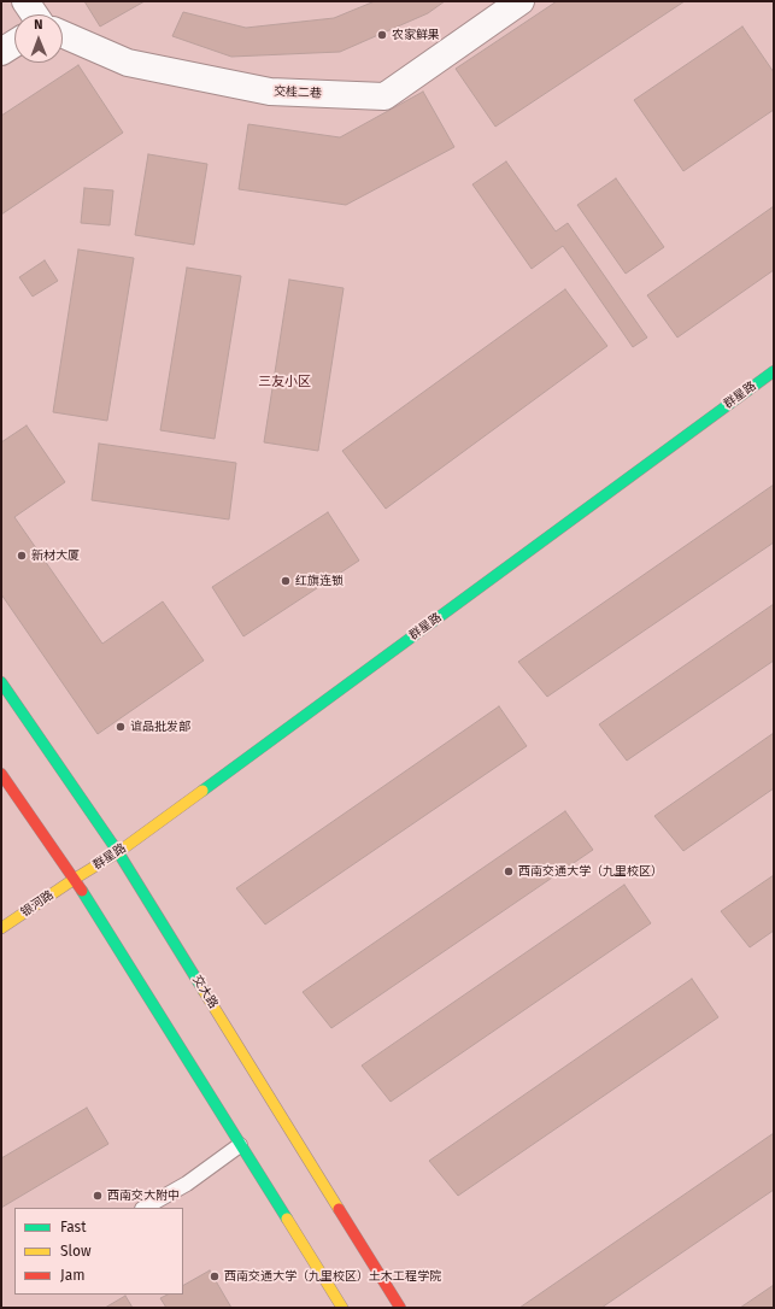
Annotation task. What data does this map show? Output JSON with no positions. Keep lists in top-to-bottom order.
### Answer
{
  "streets": {
    "main road": ["群星路", "银河路", "交大路"],
    "street": ["交桂二巷"]
  },
  "crossings": [
    ["群星路", "银河路"],
    ["群星路", "交大路"]
  ],
  "districts": ["三友小区"],
  "places": [
    "农家鲜果",
    "新材大厦",
    "红旗连锁",
    "谊品批发部",
    "西南交通大学（九里校区）",
    "西南交大附中",
    "西南交通大学（九里校区）土木工程学院"
  ],
  "legend": ["Fast", "Slow", "Jam"],
  "north": "top"
}
